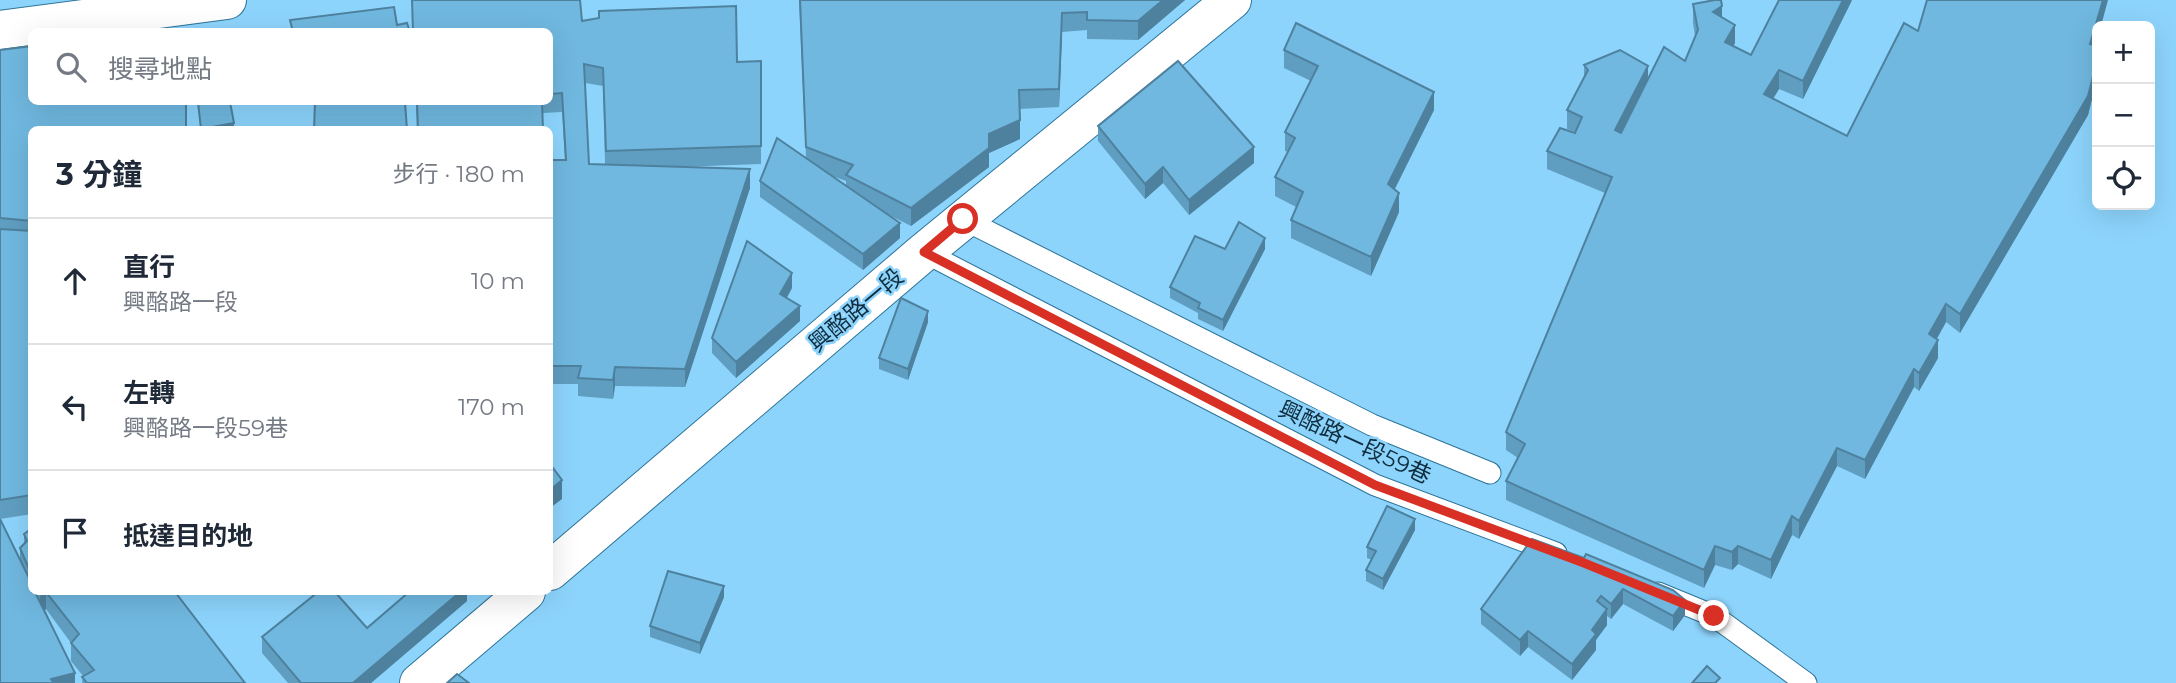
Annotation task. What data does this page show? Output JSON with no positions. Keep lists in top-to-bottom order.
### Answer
{
  "streets": {
    "street": ["興酪路一段"],
    "lane": ["興酪路一段59巷"]
  },
  "crossings": [
    ["興酪路一段", "興酪路一段59巷"]
  ],
  "page": {
    "map_buttons": ["+", "−"],
    "search": "搜尋地點",
    "heading": ["3 分鐘", "步行 · 180 m"],
    "list": [
      ["直行", "興酪路一段", "10 m"],
      ["左轉", "興酪路一段59巷", "170 m"],
      "抵達目的地"
    ]
  }
}
